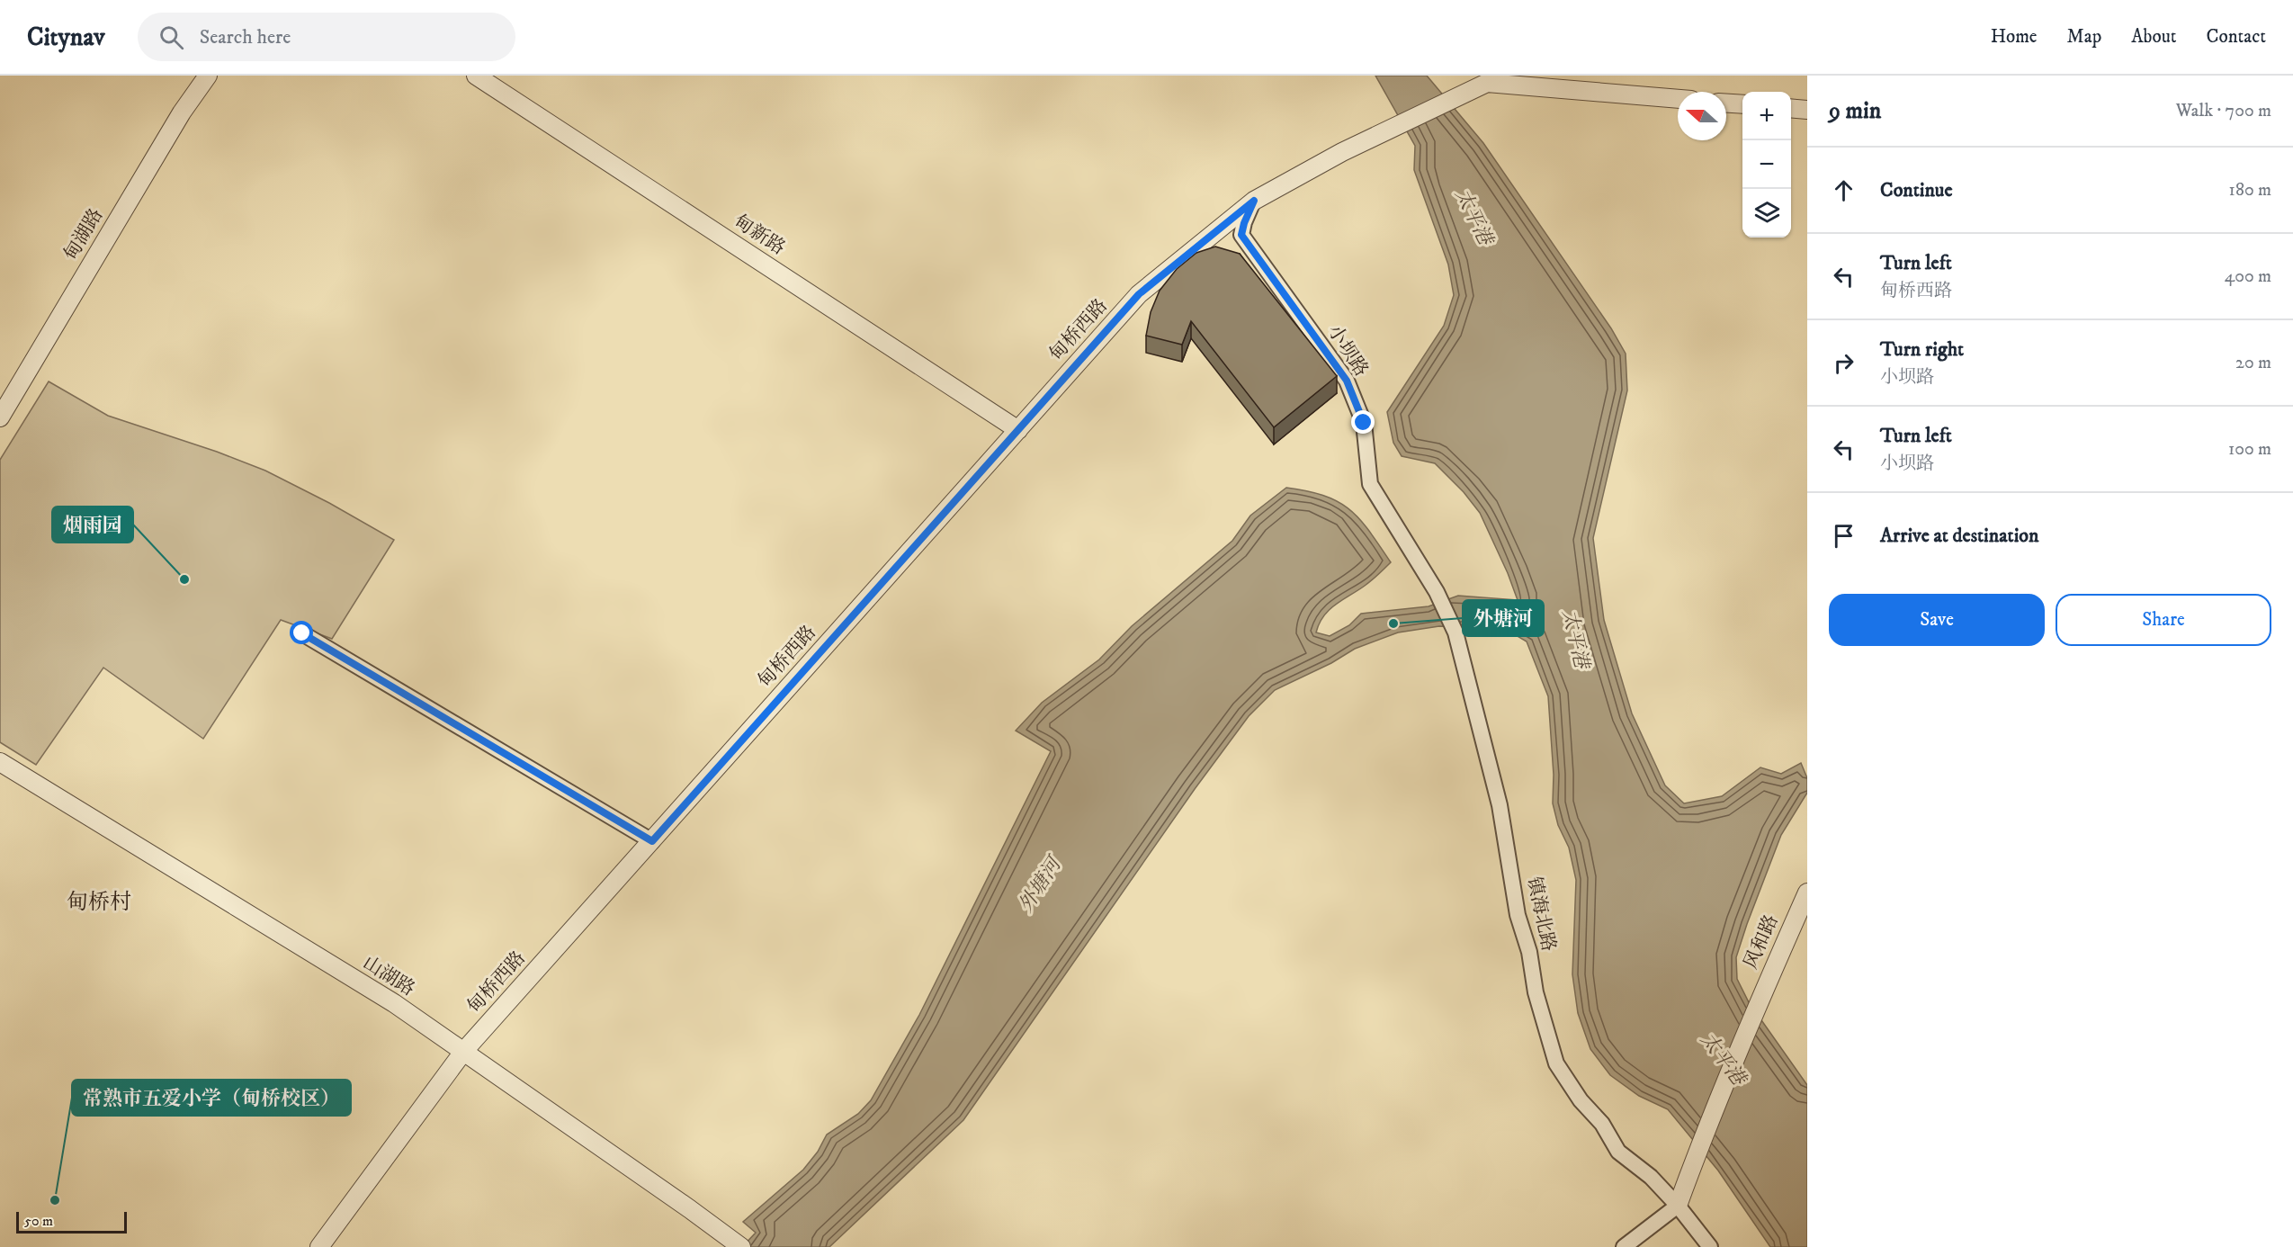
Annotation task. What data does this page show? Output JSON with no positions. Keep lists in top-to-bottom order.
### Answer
{
  "streets": {
    "street": [
      "甸湖路",
      "甸新路",
      "甸桥西路",
      "小坝路",
      "镇海北路",
      "风和路",
      "山湖路"
    ]
  },
  "crossings": [
    ["甸新路", "甸桥西路"],
    ["甸桥西路", "小坝路"],
    ["甸桥西路", "山湖路"],
    ["小坝路", "镇海北路"],
    ["镇海北路", "风和路"]
  ],
  "districts": ["甸桥村"],
  "water": ["太平港", "外塘河"],
  "places": ["烟雨园", "外塘河", "常熟市五爱小学（甸桥校区）"],
  "scale_bar": "50 m",
  "north": "left",
  "page": {
    "header": "Citynav",
    "search": "Search here",
    "nav": [
      "Home",
      "Map",
      "About",
      "Contact"
    ],
    "heading": ["9 min", "Walk · 700 m"],
    "map_buttons": ["+", "−"],
    "list": [
      ["Continue", "180 m"],
      ["Turn left", "甸桥西路", "400 m"],
      ["Turn right", "小坝路", "20 m"],
      ["Turn left", "小坝路", "100 m"],
      "Arrive at destination"
    ],
    "buttons": ["Save", "Share"],
    "scale": "50 m"
  }
}
